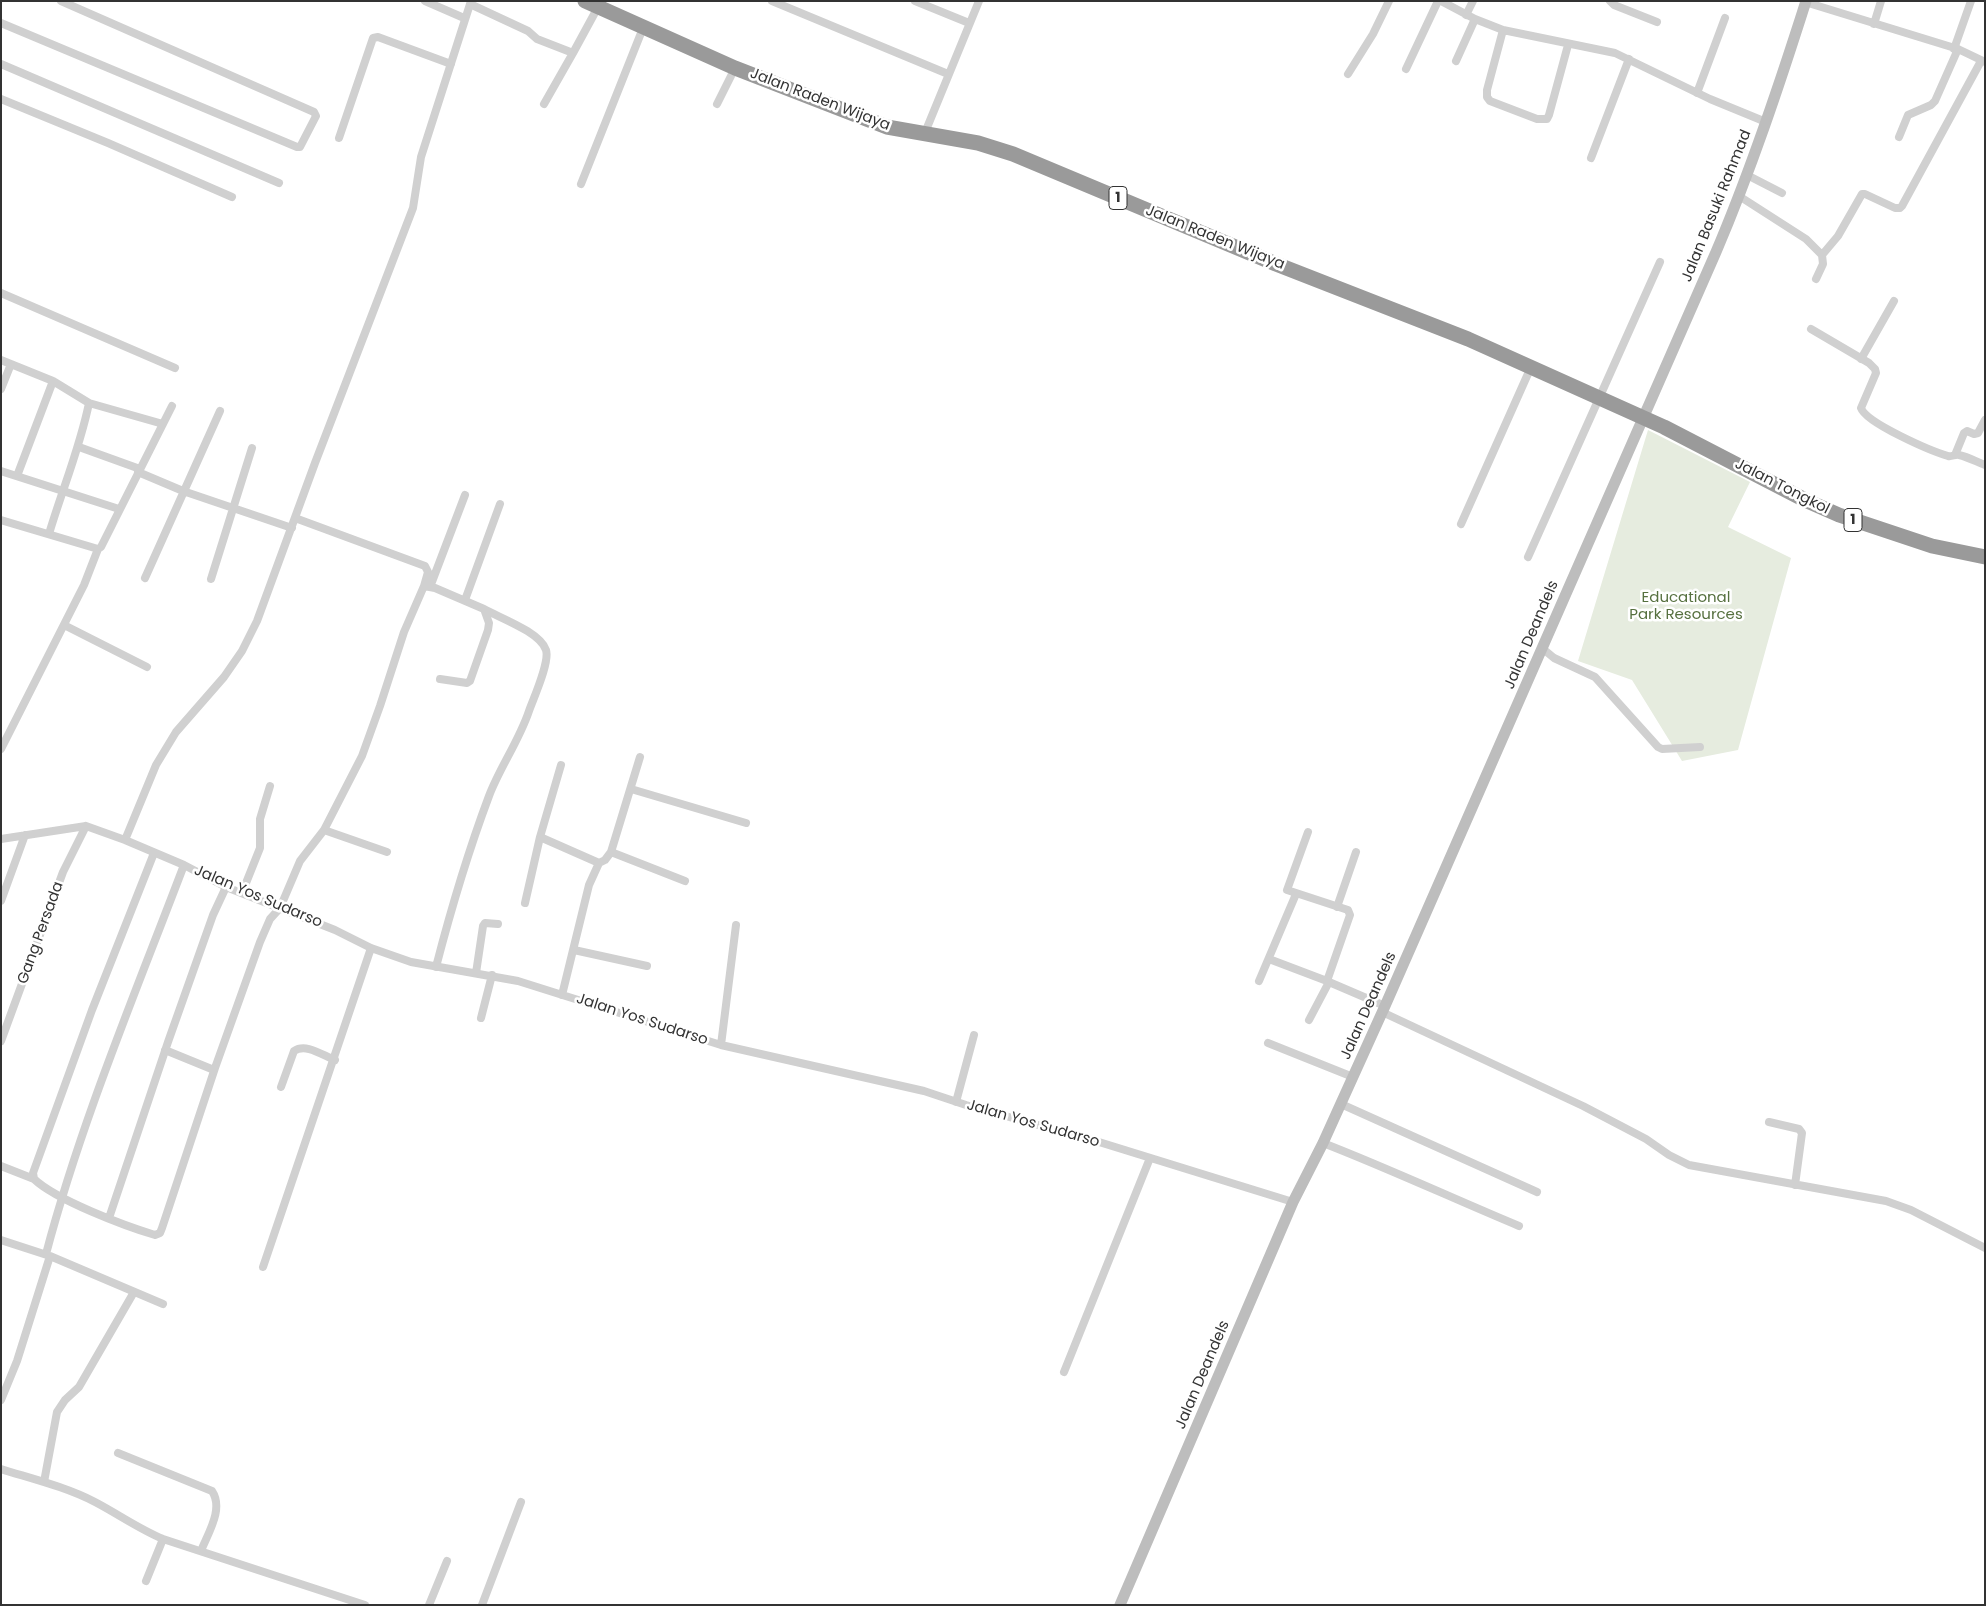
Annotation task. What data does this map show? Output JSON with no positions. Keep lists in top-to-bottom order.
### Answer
{
  "streets": {
    "highway": ["Jalan Raden Wijaya", "1", "Jalan Tongkol"],
    "street": [
      "Jalan Basuki Rahmad",
      "Jalan Deandels",
      "Jalan Yos Sudarso",
      "Gang Persada"
    ]
  },
  "crossings": [
    ["Jalan Raden Wijaya", "Jalan Basuki Rahmad"],
    ["Jalan Raden Wijaya", "Jalan Tongkol"],
    ["Jalan Raden Wijaya", "Jalan Deandels"],
    ["Jalan Basuki Rahmad", "Jalan Tongkol"],
    ["Jalan Basuki Rahmad", "Jalan Deandels"],
    ["Jalan Tongkol", "Jalan Deandels"],
    ["Jalan Deandels", "Jalan Yos Sudarso"],
    ["Jalan Yos Sudarso", "Gang Persada"]
  ],
  "parks": ["Educational Park Resources"]
}
